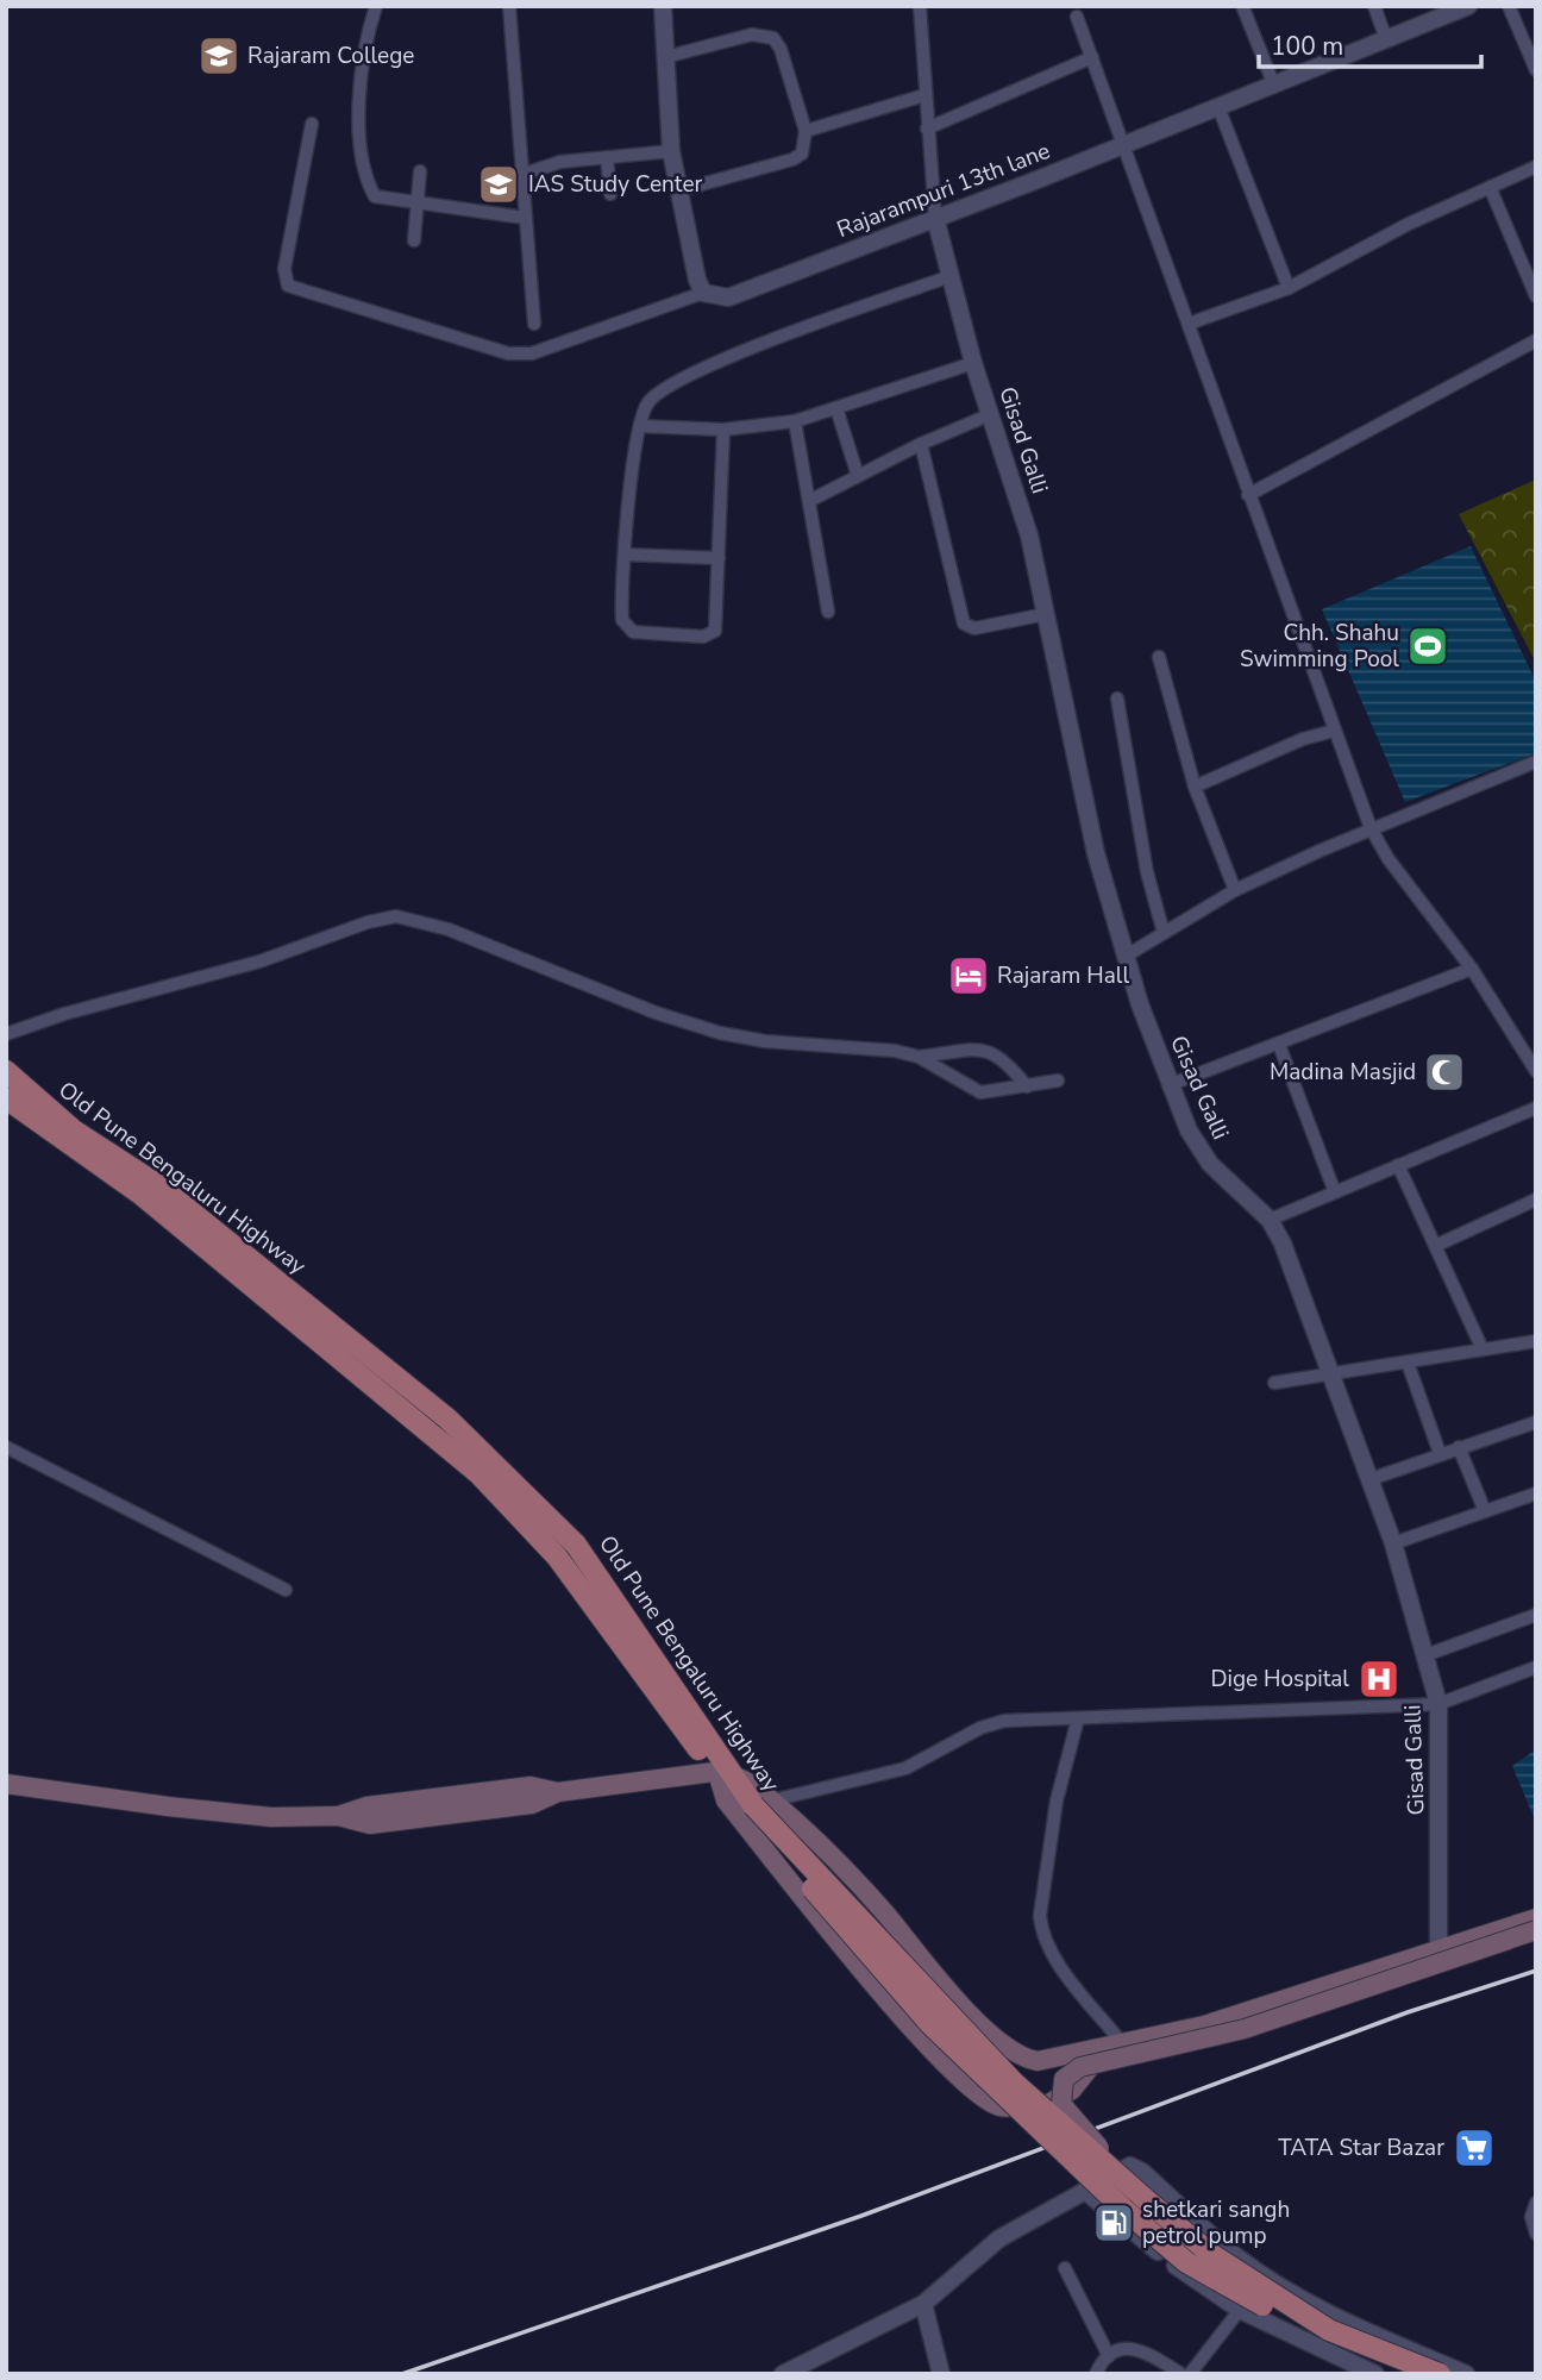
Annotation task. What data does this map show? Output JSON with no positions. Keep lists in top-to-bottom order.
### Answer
{
  "streets": {
    "main road": ["Old Pune Bengaluru Highway"],
    "street": ["Rajarampuri 13th lane", "Gisad Galli"]
  },
  "crossings": [
    ["Rajarampuri 13th lane", "Gisad Galli"]
  ],
  "places": {
    "school or university": ["Rajaram College", "IAS Study Center"],
    "sports": ["Chh. Shahu Swimming Pool"],
    "hotel": ["Rajaram Hall"],
    "mosque": ["Madina Masjid"],
    "hospital": ["Dige Hospital"],
    "supermarket": ["TATA Star Bazar"],
    "fuel station": ["shetkari sangh petrol pump"]
  },
  "scale_bar": "100 m"
}
